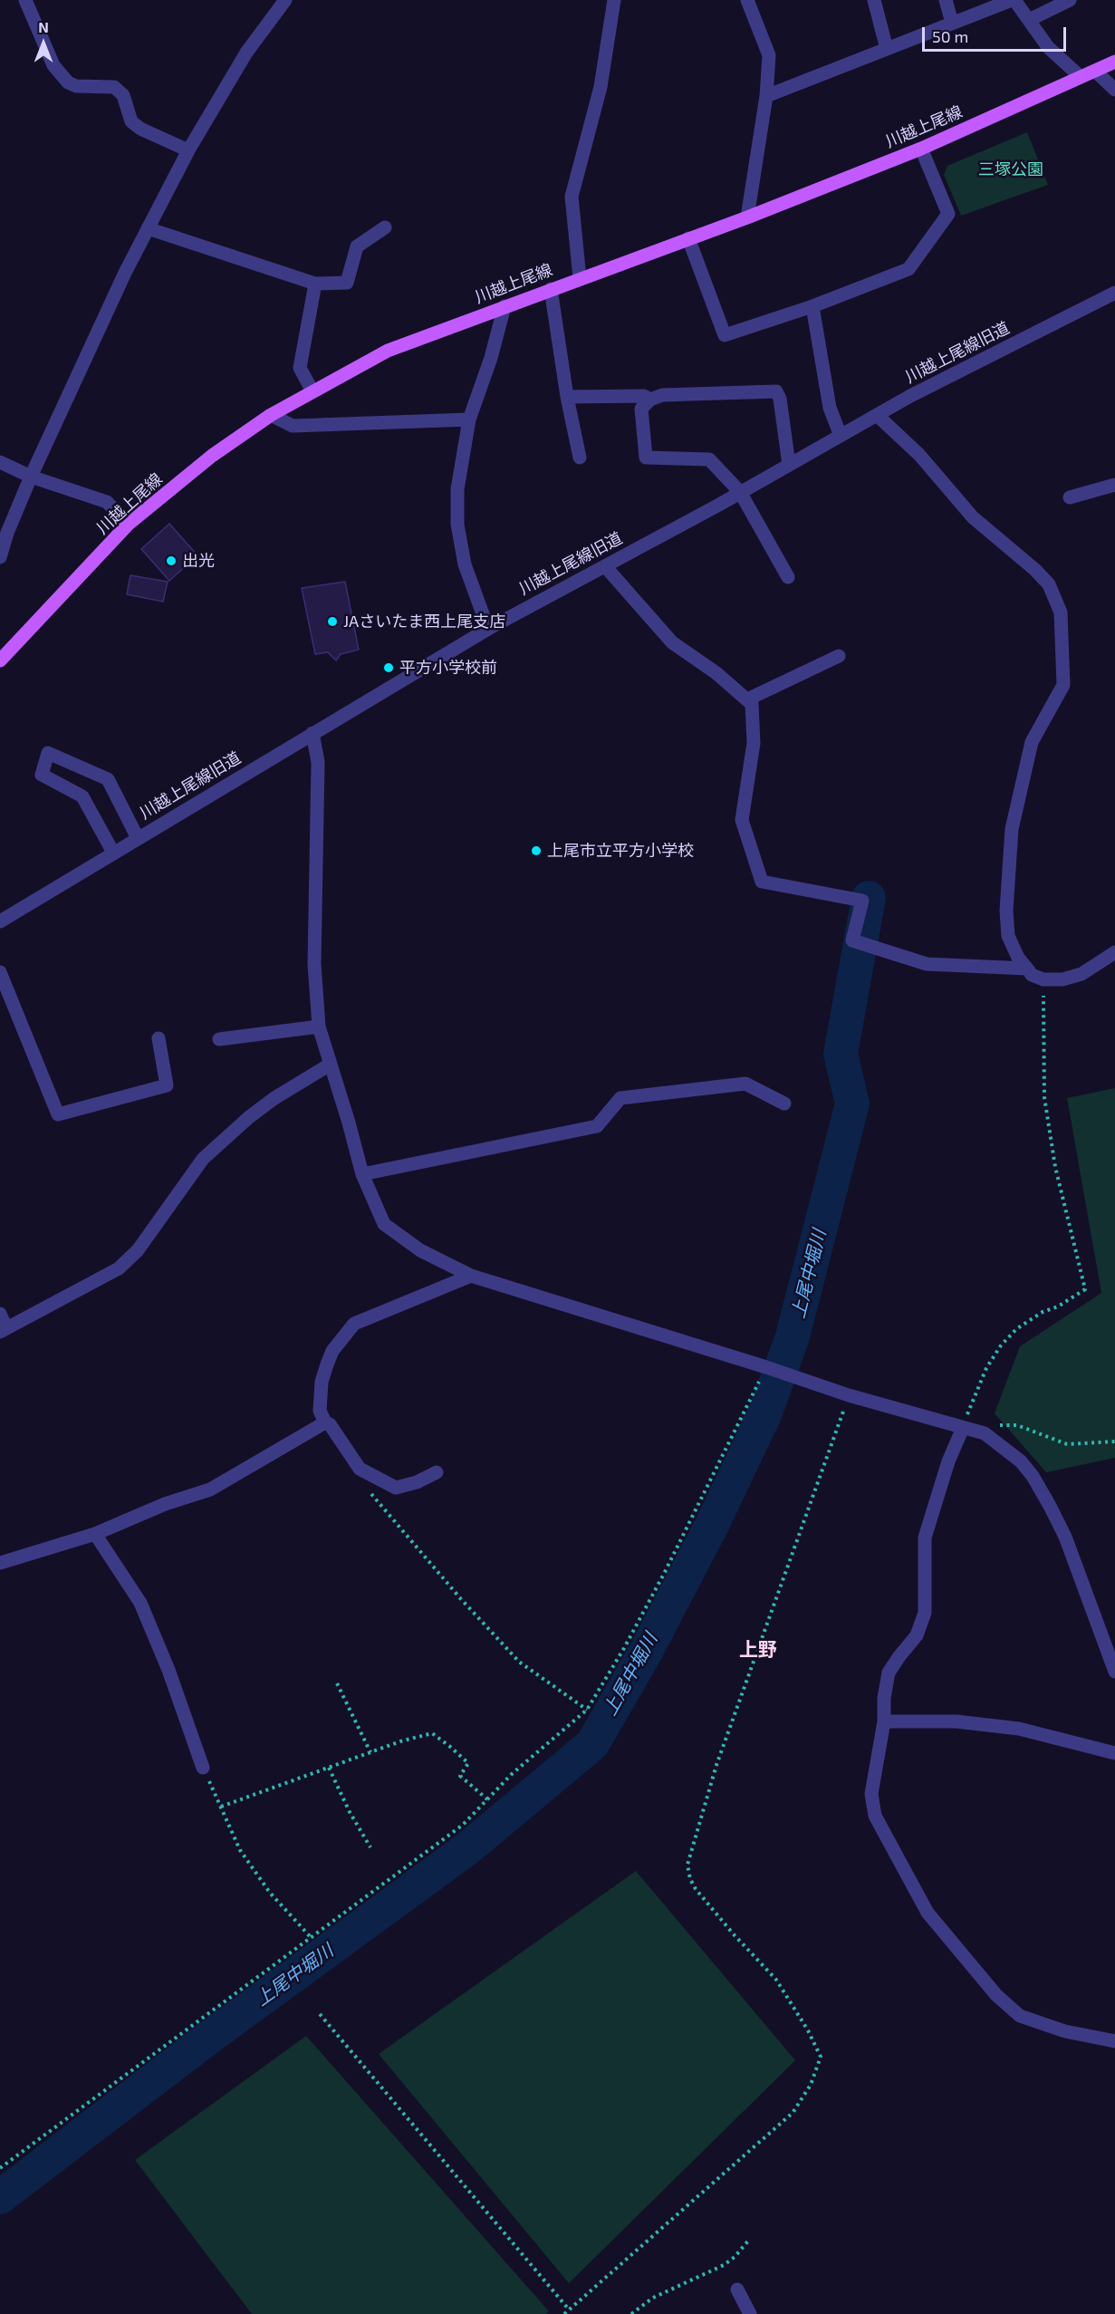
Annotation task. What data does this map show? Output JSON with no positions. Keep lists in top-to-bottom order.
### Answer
{
  "streets": {
    "main road": ["川越上尾線"],
    "street": ["川越上尾線旧道"]
  },
  "districts": ["上野"],
  "water": ["上尾中堀川"],
  "parks": ["三塚公園"],
  "places": [
    "出光",
    "JAさいたま西上尾支店",
    "平方小学校前",
    "上尾市立平方小学校"
  ],
  "scale_bar": "50 m",
  "north": "top"
}
